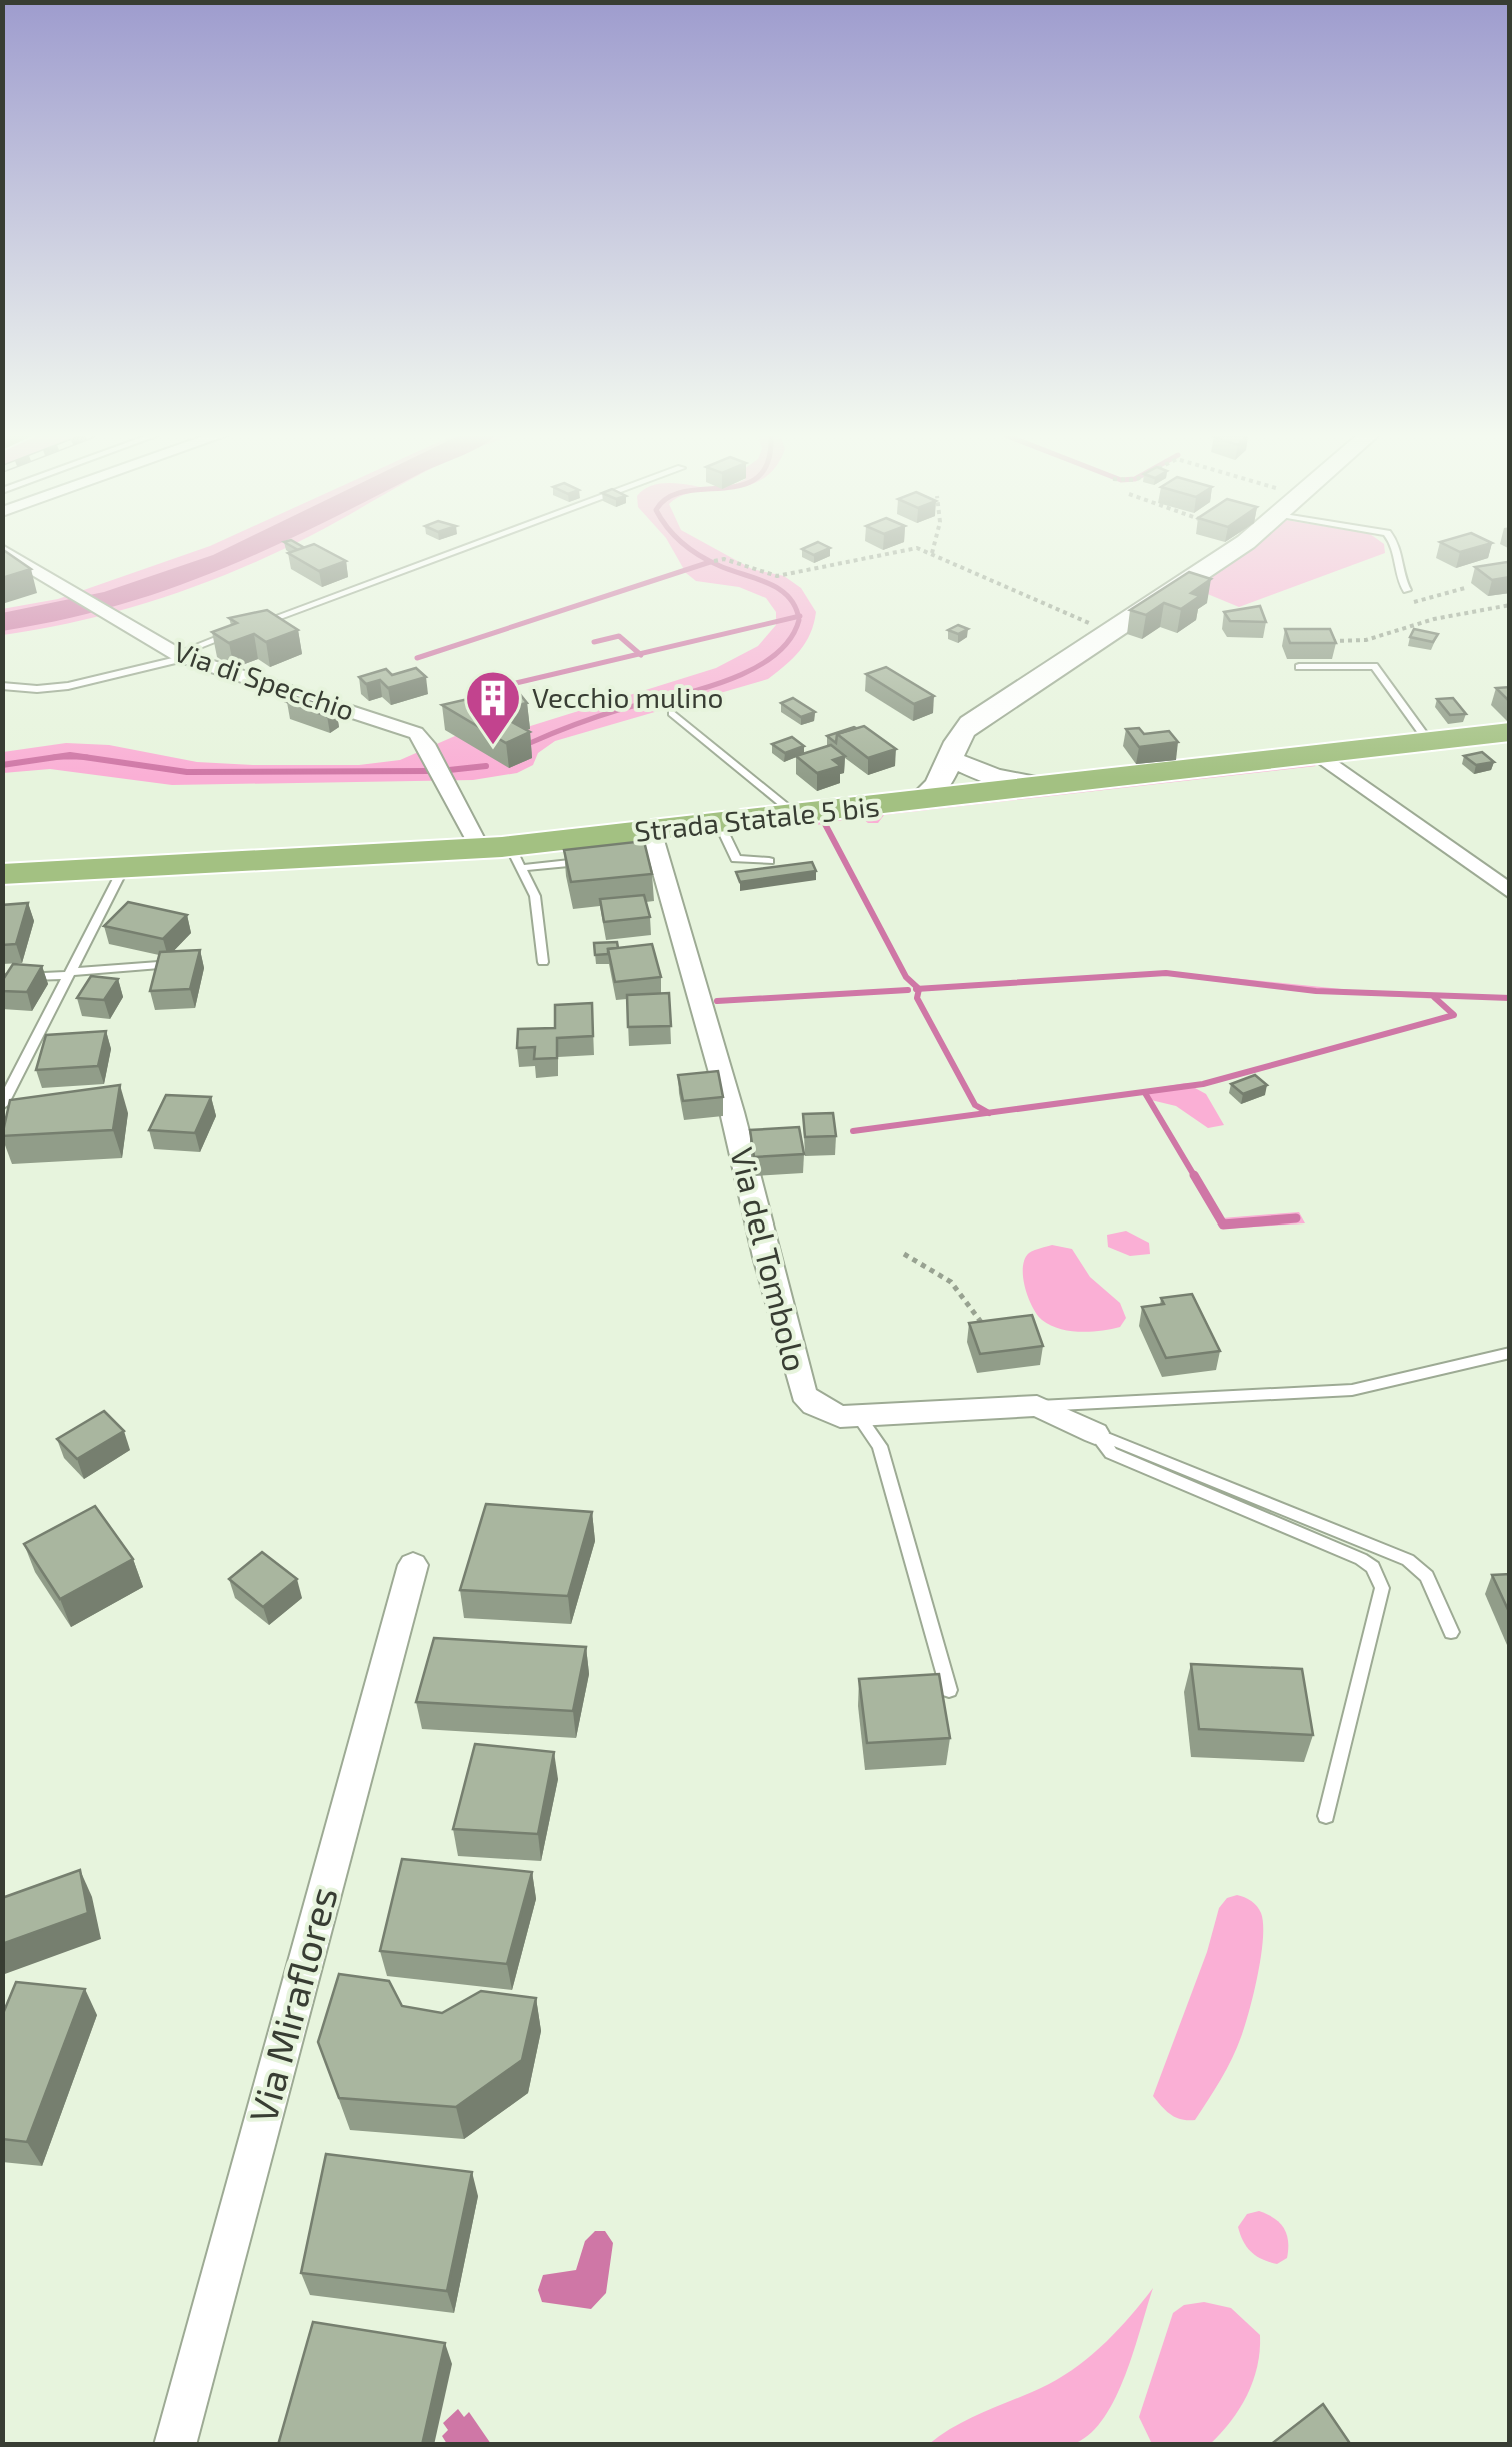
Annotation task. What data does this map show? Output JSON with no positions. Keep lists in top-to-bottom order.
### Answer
{
  "streets": {
    "main road": ["Strada Statale 5 bis"],
    "street": ["Via di Specchio", "Via del Tombolo", "Via Miraflores"]
  },
  "crossings": [
    ["Via di Specchio", "Strada Statale 5 bis"],
    ["Strada Statale 5 bis", "Via del Tombolo"]
  ],
  "places": {
    "building": ["Vecchio mulino"]
  }
}
